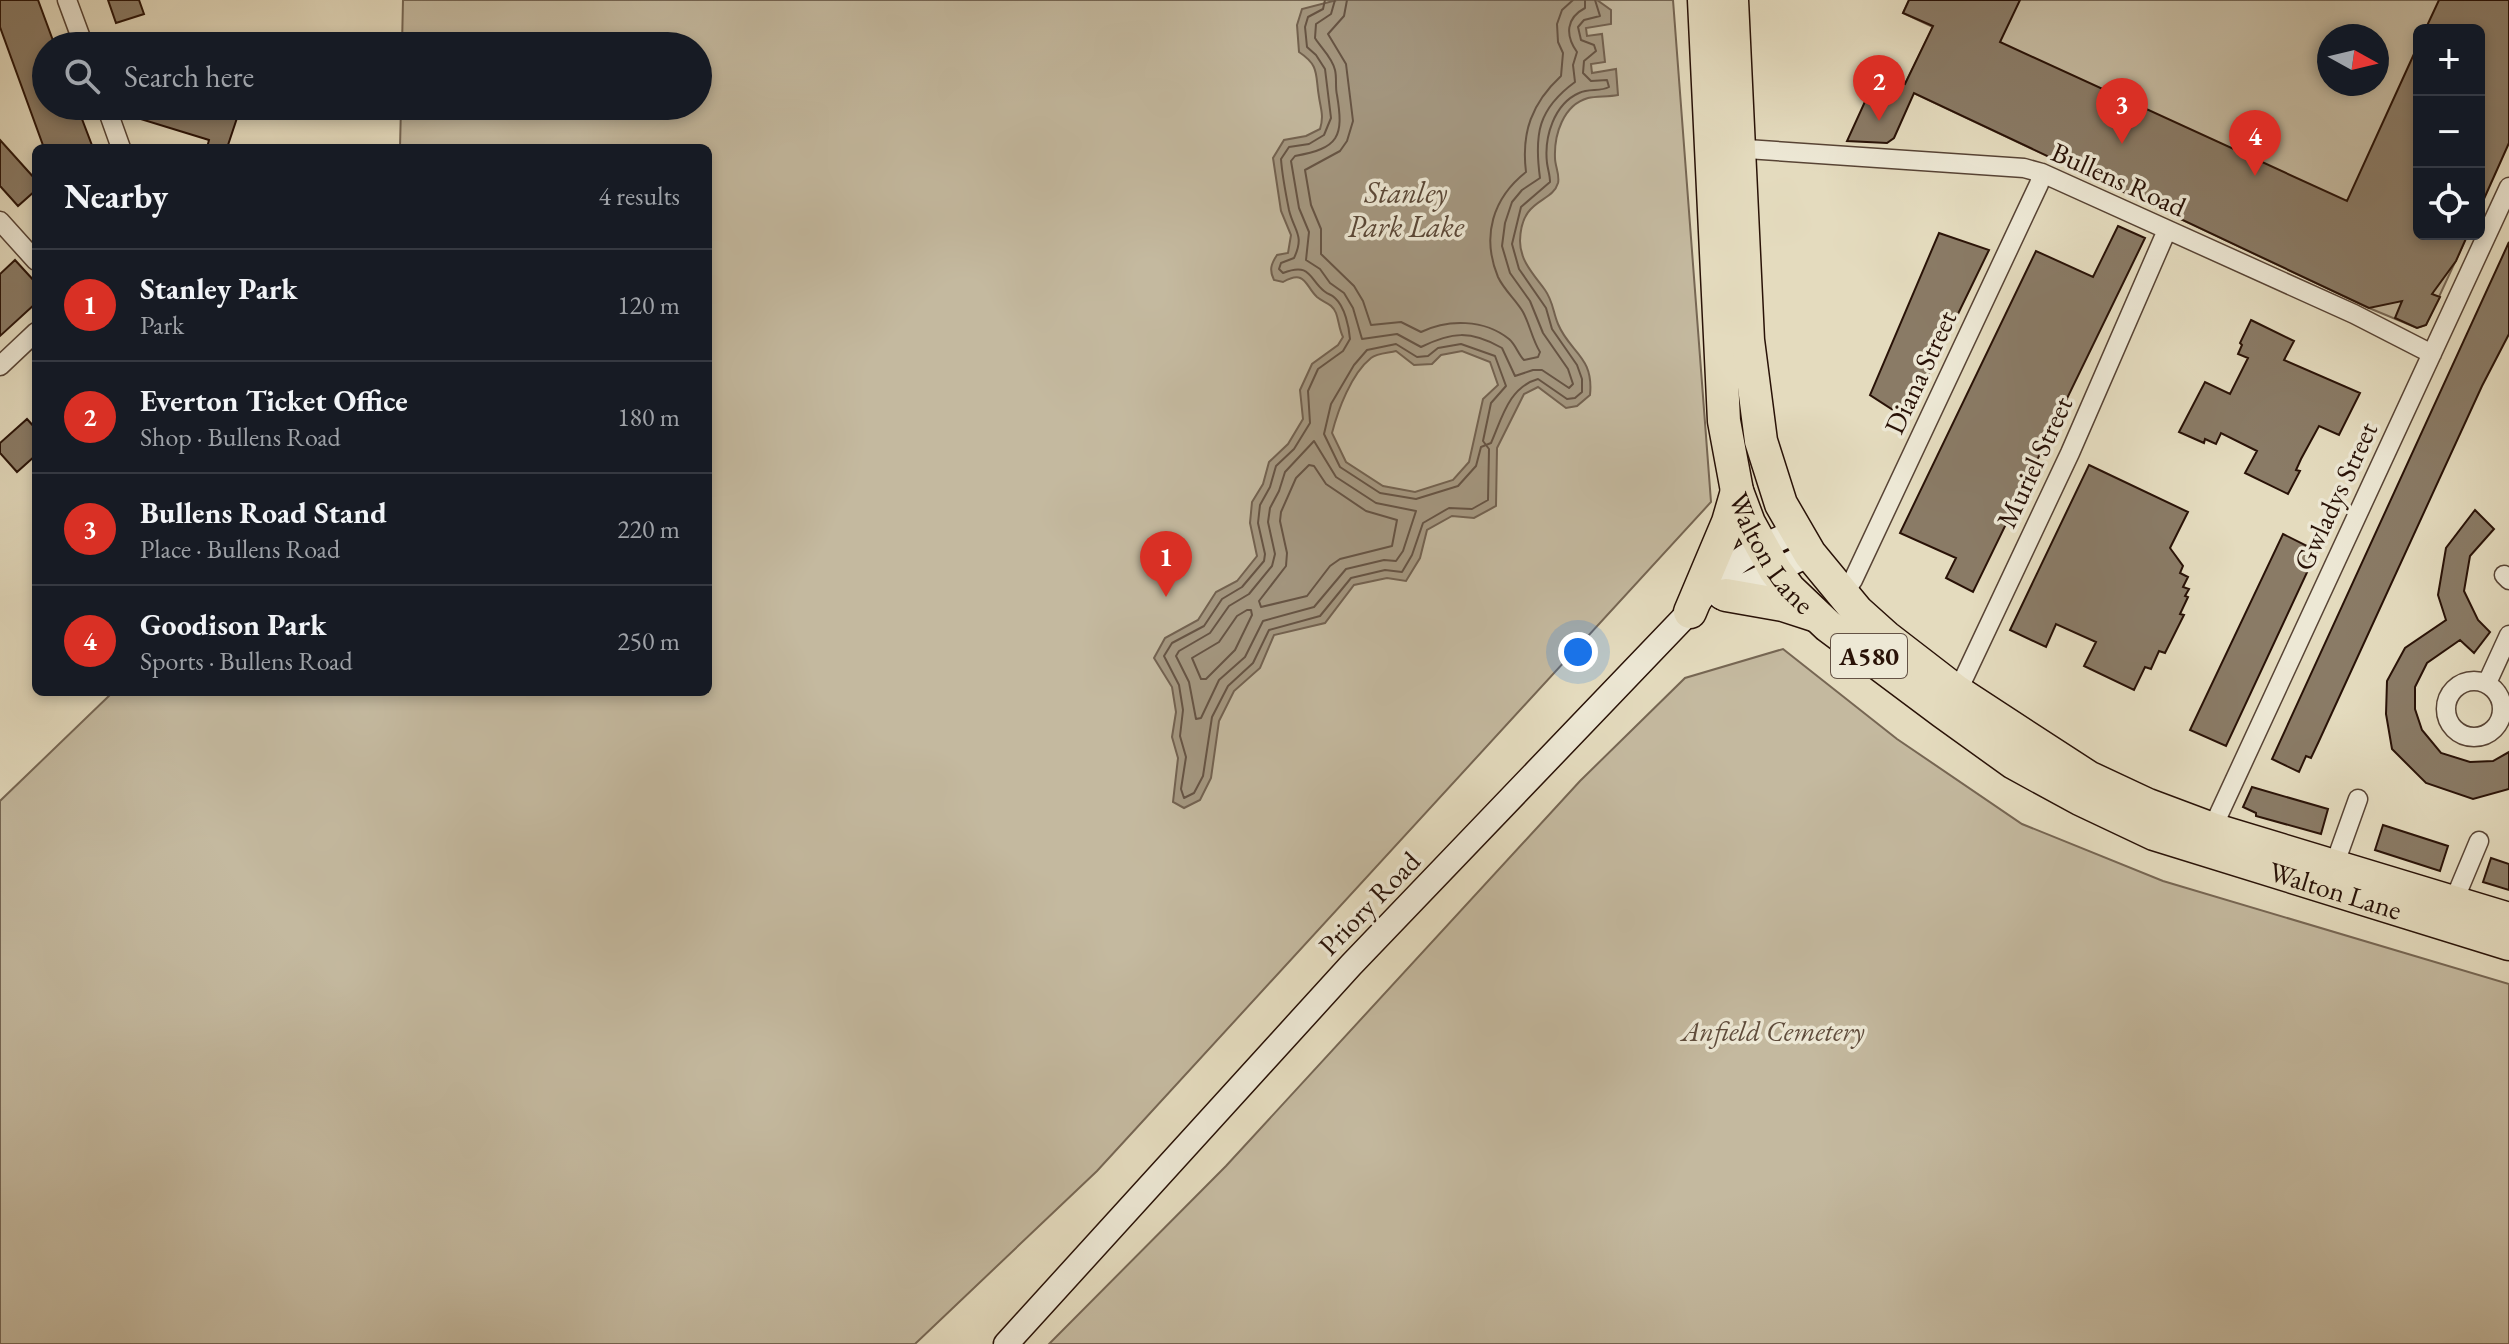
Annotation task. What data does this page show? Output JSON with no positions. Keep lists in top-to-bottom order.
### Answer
{
  "streets": {
    "highway": ["Walton Lane", "A580"],
    "street": [
      "Bullens Road",
      "Diana Street",
      "Muriel Street",
      "Gwladys Street",
      "Priory Road"
    ]
  },
  "crossings": [
    ["Bullens Road", "Diana Street"],
    ["Bullens Road", "Muriel Street"],
    ["Bullens Road", "Gwladys Street"],
    ["Bullens Road", "Walton Lane"],
    ["Diana Street", "Walton Lane"],
    ["Muriel Street", "Walton Lane"],
    ["Gwladys Street", "Walton Lane"],
    ["Walton Lane", "Priory Road"]
  ],
  "water": ["Stanley Park Lake"],
  "parks": ["Anfield Cemetery"],
  "north": "right",
  "page": {
    "map_buttons": ["+", "−"],
    "search": "Search here",
    "pins": [
      "2",
      "3",
      "4",
      "1"
    ],
    "heading": ["Nearby", "4 results"],
    "list": [
      {
        "mark": "1",
        "name": "Stanley Park",
        "note": "Park",
        "value": "120 m"
      },
      {
        "mark": "2",
        "name": "Everton Ticket Office",
        "note": "Shop · Bullens Road",
        "value": "180 m"
      },
      {
        "mark": "3",
        "name": "Bullens Road Stand",
        "note": "Place · Bullens Road",
        "value": "220 m"
      },
      {
        "mark": "4",
        "name": "Goodison Park",
        "note": "Sports · Bullens Road",
        "value": "250 m"
      }
    ]
  }
}
